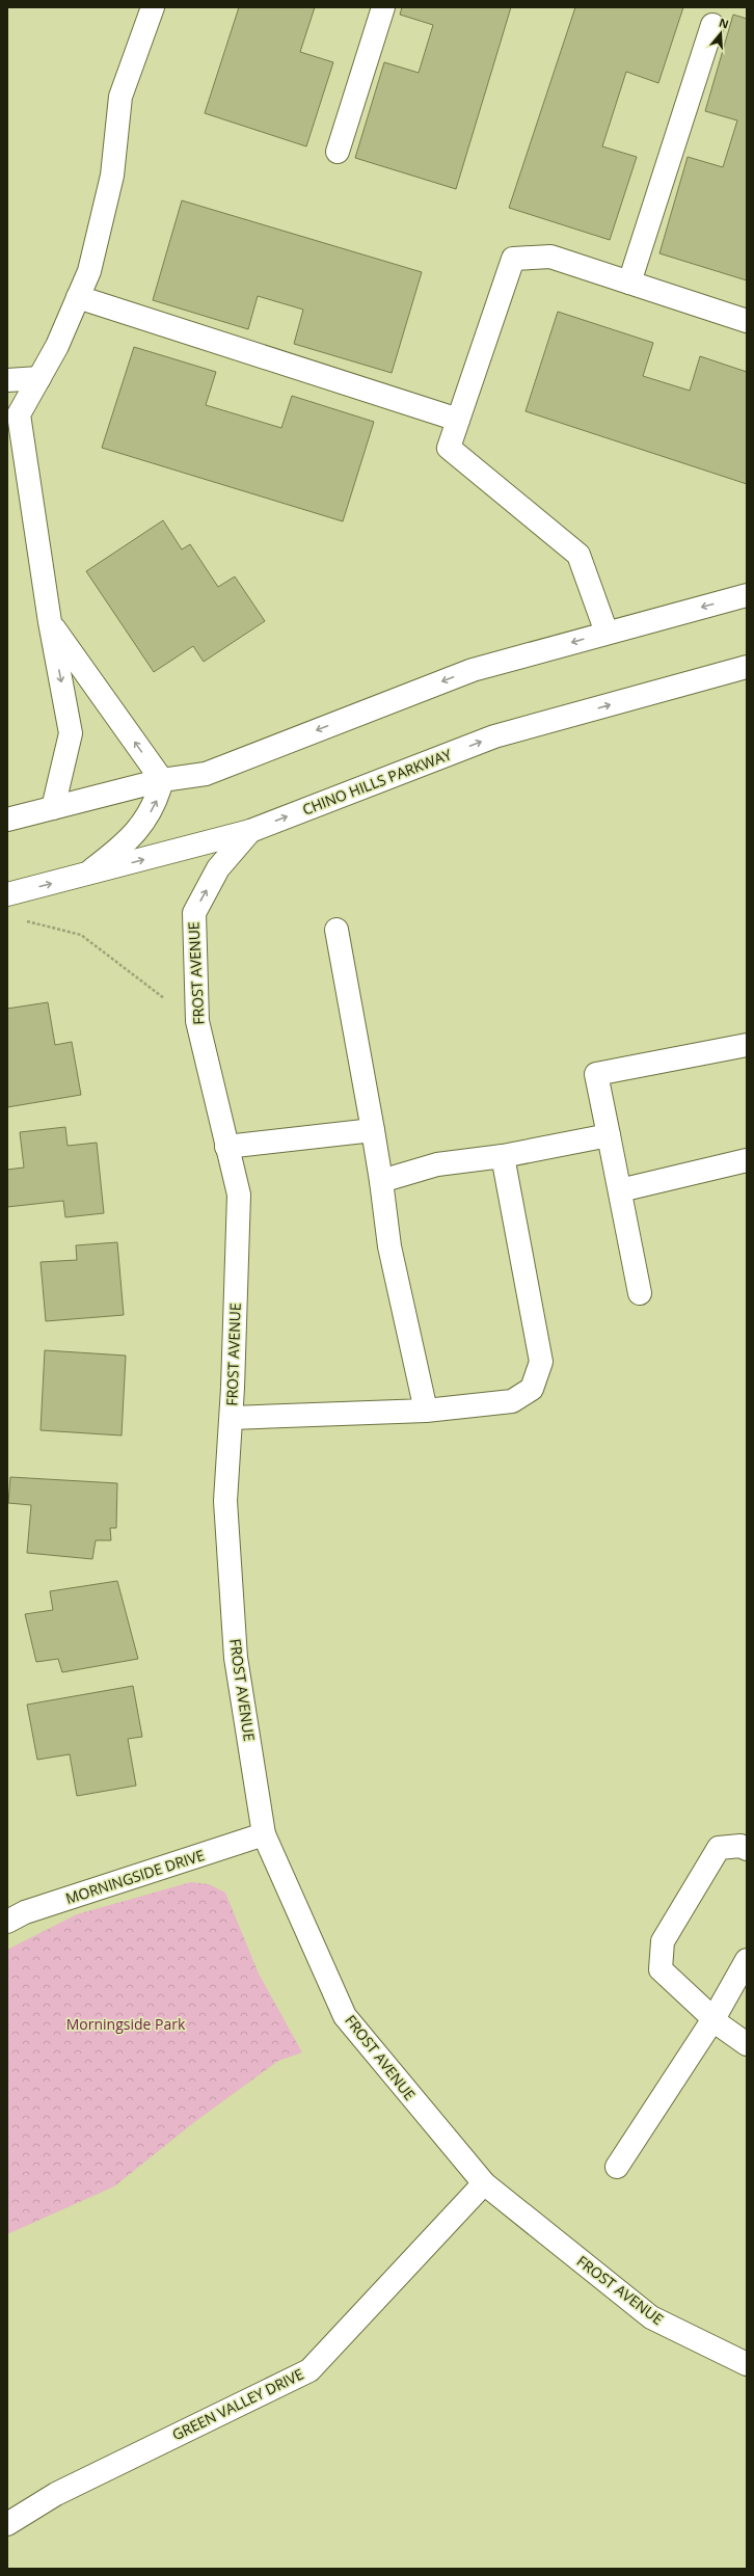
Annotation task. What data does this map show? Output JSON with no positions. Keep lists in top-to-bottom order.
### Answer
{
  "streets": {
    "street": [
      "CHINO HILLS PARKWAY",
      "FROST AVENUE",
      "MORNINGSIDE DRIVE",
      "GREEN VALLEY DRIVE"
    ]
  },
  "crossings": [
    ["CHINO HILLS PARKWAY", "FROST AVENUE"],
    ["FROST AVENUE", "MORNINGSIDE DRIVE"],
    ["FROST AVENUE", "GREEN VALLEY DRIVE"]
  ],
  "parks": ["Morningside Park"],
  "north": "top"
}
